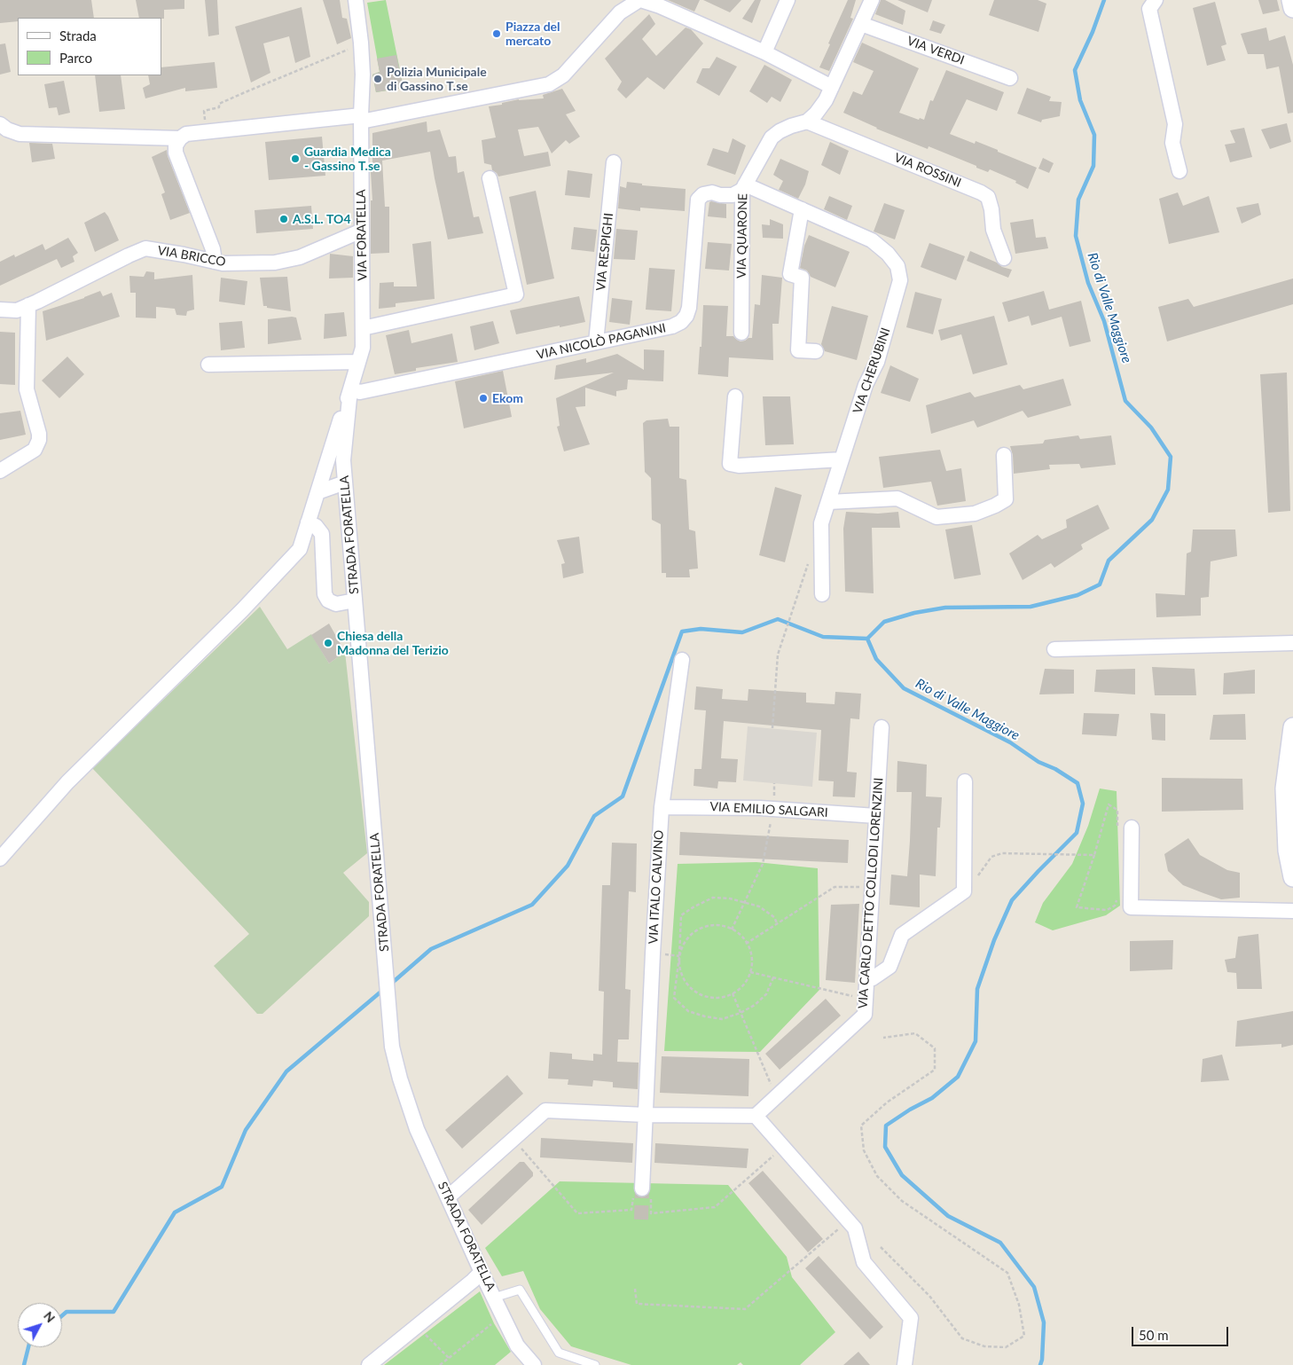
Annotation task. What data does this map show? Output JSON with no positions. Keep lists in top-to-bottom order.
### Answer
{
  "streets": {
    "street": [
      "VIA VERDI",
      "VIA ROSSINI",
      "VIA FORATELLA",
      "VIA QUARONE",
      "VIA RESPIGHI",
      "VIA BRICCO",
      "VIA NICOLÒ PAGANINI",
      "VIA CHERUBINI",
      "STRADA FORATELLA",
      "VIA EMILIO SALGARI",
      "VIA ITALO CALVINO",
      "VIA CARLO DETTO COLLODI LORENZINI"
    ]
  },
  "crossings": [
    ["VIA VERDI", "VIA QUARONE"],
    ["VIA ROSSINI", "VIA QUARONE"],
    ["VIA FORATELLA", "VIA BRICCO"],
    ["VIA FORATELLA", "VIA NICOLÒ PAGANINI"],
    ["VIA FORATELLA", "STRADA FORATELLA"],
    ["VIA QUARONE", "VIA NICOLÒ PAGANINI"],
    ["VIA QUARONE", "VIA CHERUBINI"],
    ["VIA RESPIGHI", "VIA NICOLÒ PAGANINI"],
    ["VIA NICOLÒ PAGANINI", "VIA CHERUBINI"],
    ["VIA NICOLÒ PAGANINI", "STRADA FORATELLA"],
    ["VIA EMILIO SALGARI", "VIA ITALO CALVINO"],
    ["VIA EMILIO SALGARI", "VIA CARLO DETTO COLLODI LORENZINI"]
  ],
  "water": ["Rio di Valle Maggiore"],
  "places": [
    "Piazza del mercato",
    "Polizia Municipale di Gassino T.se",
    "Guardia Medica - Gassino T.se",
    "A.S.L. TO4",
    "Ekom",
    "Chiesa della Madonna del Terizio"
  ],
  "legend": ["Strada", "Parco"],
  "scale_bar": "50 m",
  "north": "top right"
}
